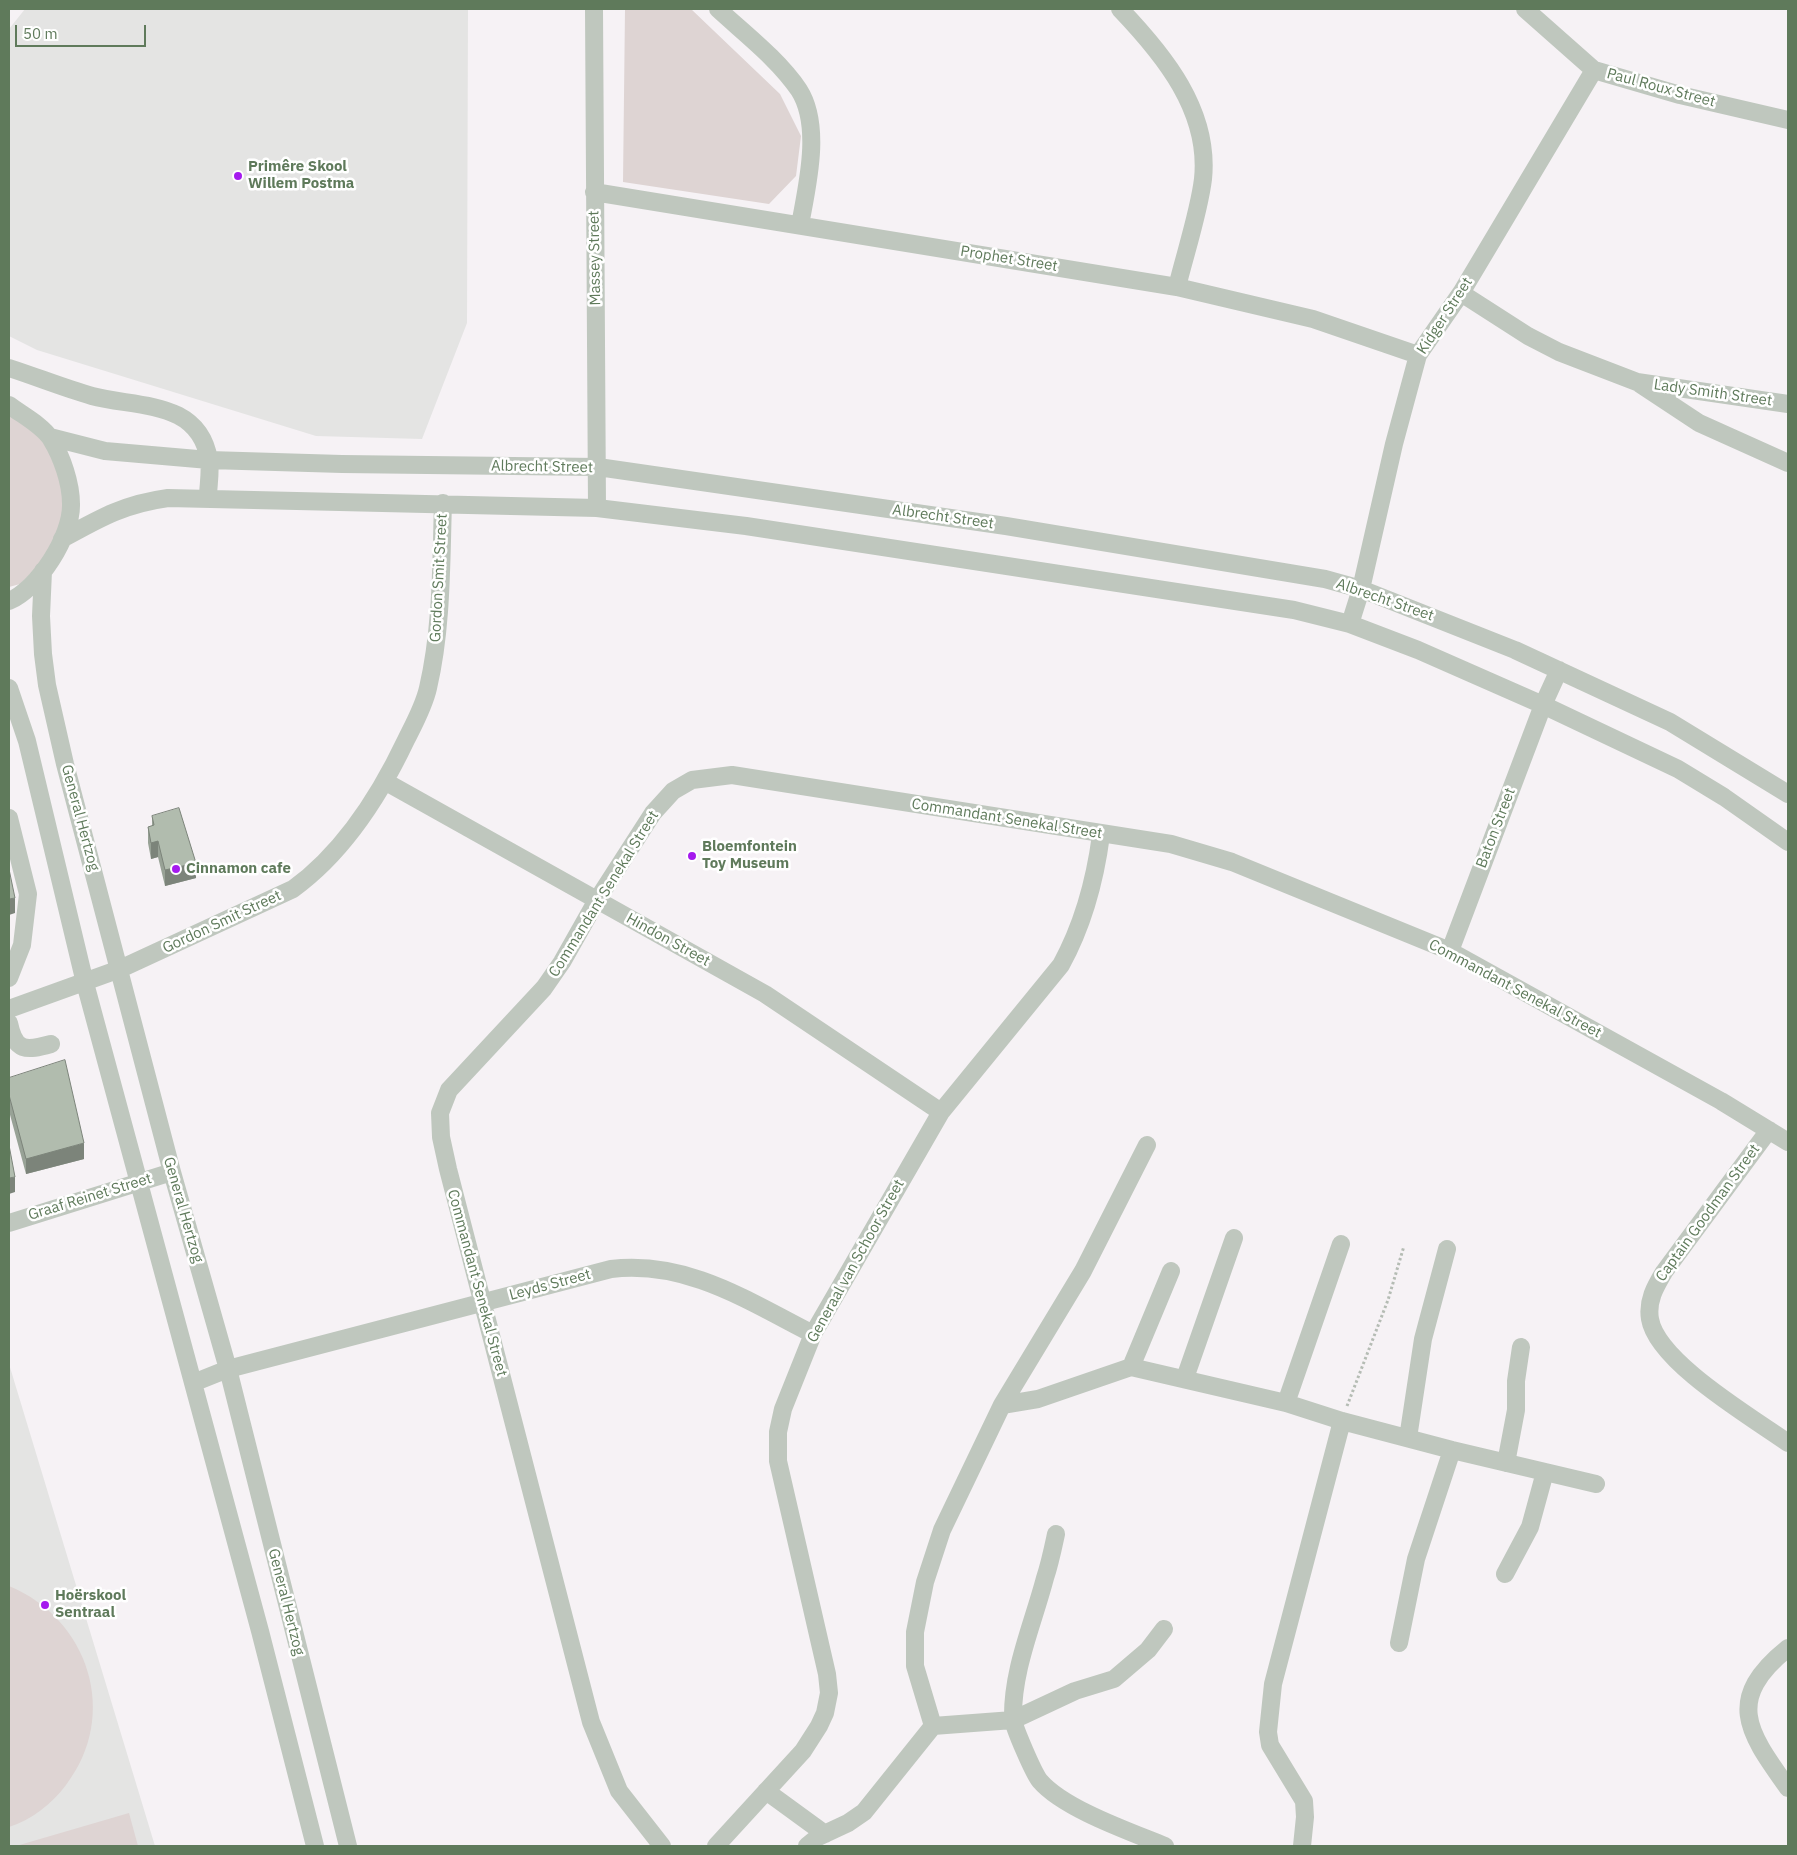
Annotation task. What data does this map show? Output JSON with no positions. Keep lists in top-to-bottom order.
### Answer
{
  "streets": {
    "street": [
      "Paul Roux Street",
      "Massey Street",
      "Prophet Street",
      "Kidger Street",
      "Lady Smith Street",
      "Albrecht Street",
      "Gordon Smit Street",
      "General Hertzog",
      "Commandant Senekal Street",
      "Baton Street",
      "Hindon Street",
      "Graaf Reinet Street",
      "Captain Goodman Street",
      "Generaal van Schoor Street",
      "Leyds Street"
    ]
  },
  "crossings": [
    ["Paul Roux Street", "Kidger Street"],
    ["Massey Street", "Prophet Street"],
    ["Massey Street", "Albrecht Street"],
    ["Prophet Street", "Kidger Street"],
    ["Kidger Street", "Lady Smith Street"],
    ["Kidger Street", "Albrecht Street"],
    ["Albrecht Street", "Baton Street"],
    ["Gordon Smit Street", "General Hertzog"],
    ["Gordon Smit Street", "Hindon Street"],
    ["General Hertzog", "Graaf Reinet Street"],
    ["General Hertzog", "Leyds Street"],
    ["Commandant Senekal Street", "Baton Street"],
    ["Commandant Senekal Street", "Hindon Street"],
    ["Commandant Senekal Street", "Captain Goodman Street"],
    ["Commandant Senekal Street", "Generaal van Schoor Street"],
    ["Commandant Senekal Street", "Leyds Street"],
    ["Hindon Street", "Generaal van Schoor Street"],
    ["Generaal van Schoor Street", "Leyds Street"]
  ],
  "places": [
    "Primêre Skool Willem Postma",
    "Bloemfontein Toy Museum",
    "Cinnamon cafe",
    "Hoërskool Sentraal"
  ],
  "scale_bar": "50 m"
}
